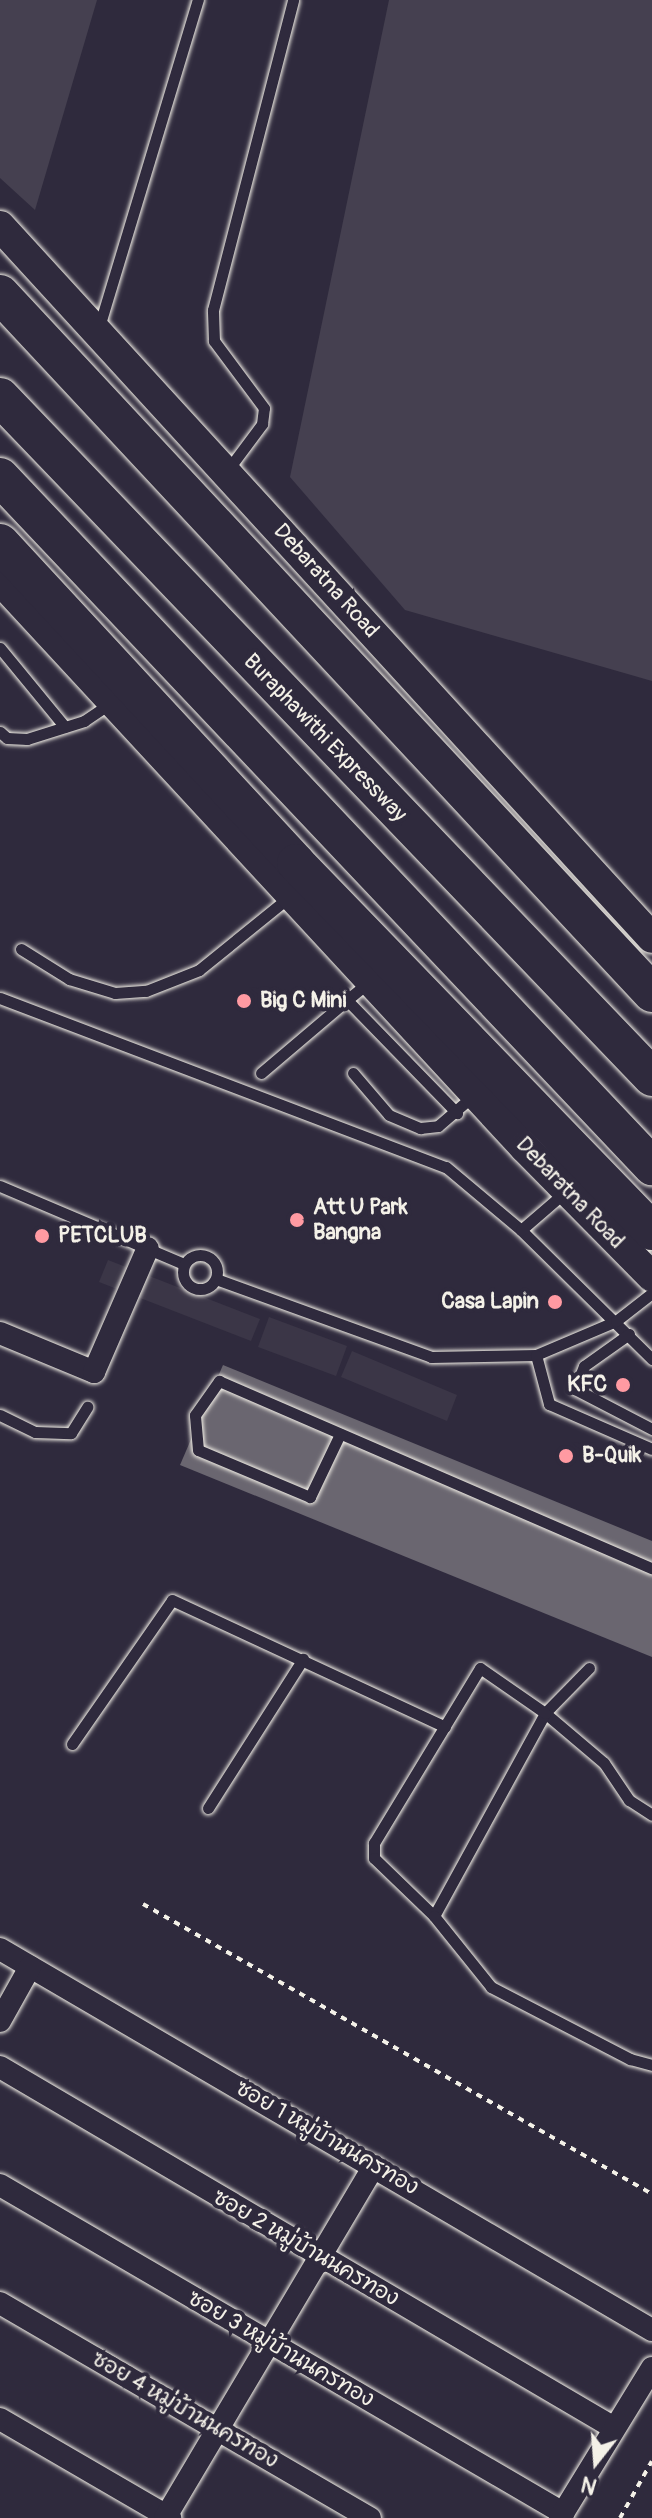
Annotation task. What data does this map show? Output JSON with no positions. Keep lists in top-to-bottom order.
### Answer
{
  "streets": {
    "highway": ["Buraphawithi Expressway"],
    "main road": ["Debaratna Road"],
    "street": [
      "ซอย 1 หมู่บ้านนครทอง",
      "ซอย 2 หมู่บ้านนครทอง",
      "ซอย 3 หมู่บ้านนครทอง",
      "ซอย 4 หมู่บ้านนครทอง"
    ]
  },
  "places": [
    "Big C Mini",
    "Att U Park Bangna",
    "PETCLUB",
    "Casa Lapin",
    "KFC",
    "B-Quik"
  ],
  "north": "bottom"
}
